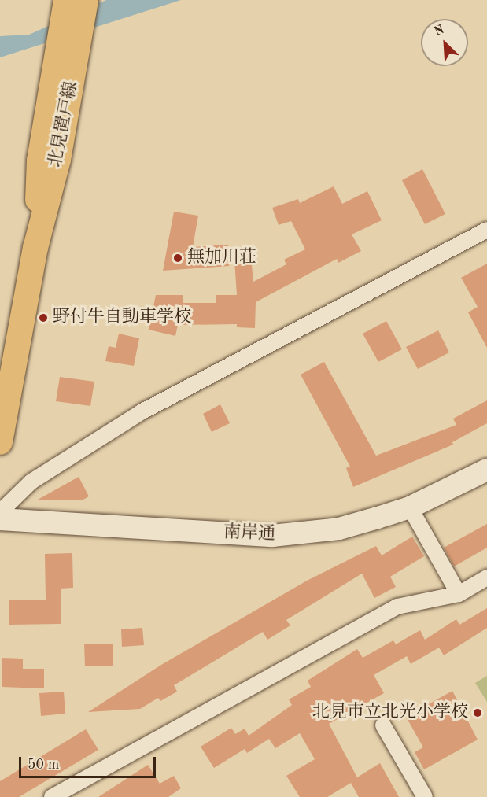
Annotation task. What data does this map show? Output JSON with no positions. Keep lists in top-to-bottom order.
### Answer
{
  "streets": {
    "main road": ["北見置戸線", "南岸通"]
  },
  "places": ["無加川荘", "野付牛自動車学校", "北見市立北光小学校"],
  "scale_bar": "50 m",
  "north": "top left"
}
